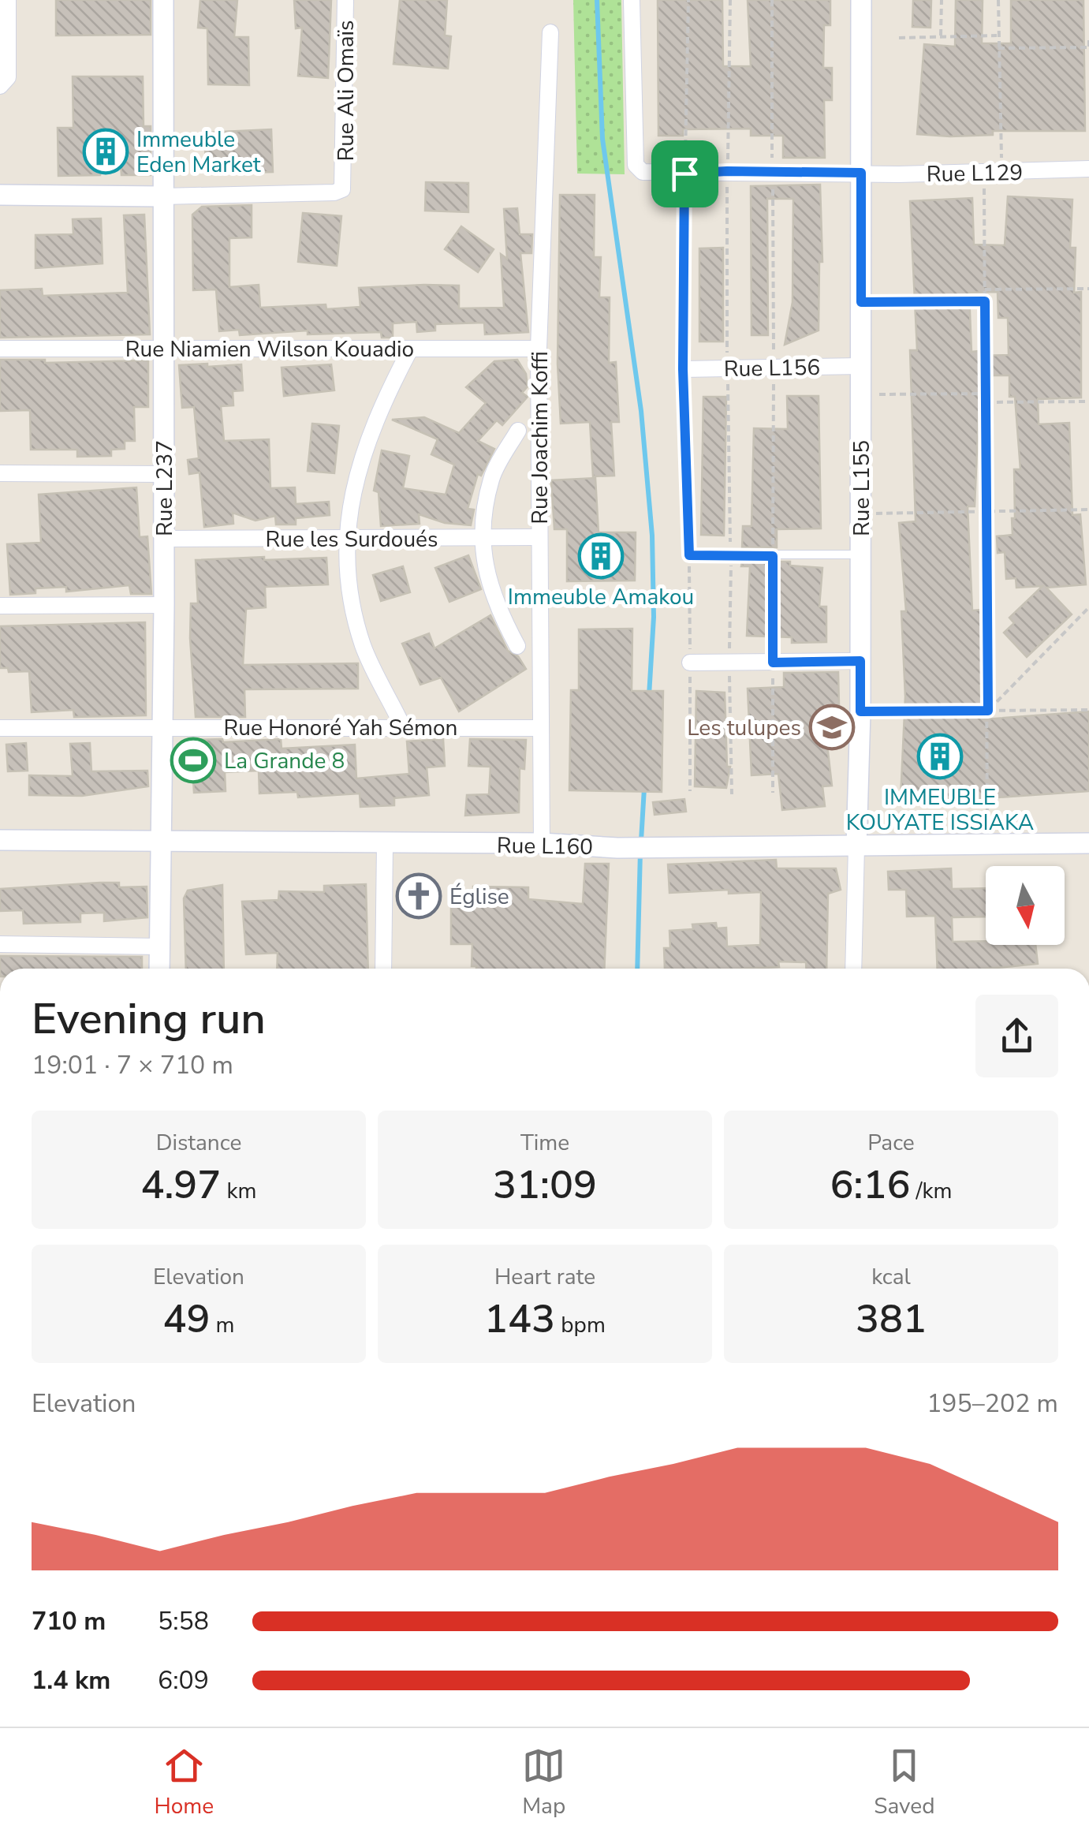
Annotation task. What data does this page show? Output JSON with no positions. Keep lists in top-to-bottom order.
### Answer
{
  "streets": {
    "street": [
      "Rue Ali Omaïs",
      "Rue L129",
      "Rue Niamien Wilson Kouadio",
      "Rue L156",
      "Rue Joachim Koffi",
      "Rue L237",
      "Rue L155",
      "Rue les Surdoués",
      "Rue Honoré Yah Sémon",
      "Rue L160"
    ]
  },
  "crossings": [
    ["Rue Ali Omaïs", "Rue L237"],
    ["Rue L129", "Rue L155"],
    ["Rue Niamien Wilson Kouadio", "Rue Joachim Koffi"],
    ["Rue Niamien Wilson Kouadio", "Rue L237"],
    ["Rue L156", "Rue L155"],
    ["Rue Joachim Koffi", "Rue les Surdoués"],
    ["Rue Joachim Koffi", "Rue Honoré Yah Sémon"],
    ["Rue Joachim Koffi", "Rue L160"],
    ["Rue L237", "Rue les Surdoués"],
    ["Rue L237", "Rue Honoré Yah Sémon"],
    ["Rue L237", "Rue L160"],
    ["Rue L155", "Rue L160"]
  ],
  "places": {
    "building": ["Immeuble Eden Market", "Immeuble Amakou", "IMMEUBLE KOUYATE ISSIAKA"],
    "school or university": ["Les tulupes"],
    "sports": ["La Grande 8"],
    "church": ["Église"]
  },
  "north": "bottom",
  "page": {
    "heading": ["Evening run", "19:01 · 7 × 710 m"],
    "stats": [
      ["Distance", "4.97 km"],
      ["Time", "31:09"],
      ["Pace", "6:16 /km"],
      ["Elevation", "49 m"],
      ["Heart rate", "143 bpm"],
      ["kcal", "381"]
    ],
    "chart": ["Elevation", "195–202 m"],
    "list": [
      {
        "name": "710 m",
        "note": "5:58"
      },
      {
        "name": "1.4 km",
        "note": "6:09"
      }
    ],
    "tabs": ["Home", "Map", "Saved"]
  }
}
